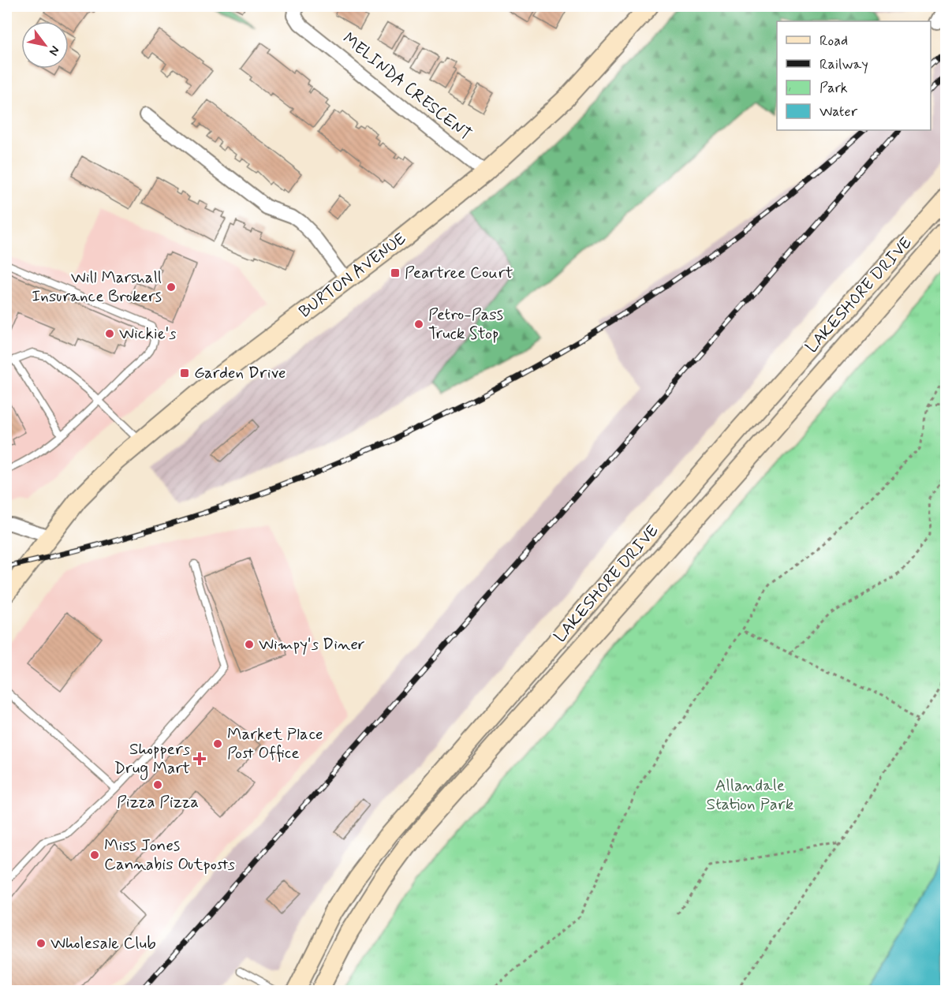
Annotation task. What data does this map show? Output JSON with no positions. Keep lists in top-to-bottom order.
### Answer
{
  "streets": {
    "main road": ["BURTON AVENUE", "LAKESHORE DRIVE"],
    "street": ["MELINDA CRESCENT"]
  },
  "crossings": [
    ["MELINDA CRESCENT", "BURTON AVENUE"]
  ],
  "parks": ["Allandale Station Park"],
  "places": {
    "transit": ["Peartree Court", "Garden Drive"],
    "other": [
      "Will Marshall Insurance Brokers",
      "Petro-Pass Truck Stop",
      "Wickie's",
      "Wimpy's Diner",
      "Market Place Post Office",
      "Pizza Pizza",
      "Miss Jones Cannabis Outposts",
      "Wholesale Club"
    ],
    "health": ["Shoppers Drug Mart"]
  },
  "legend": [
    "Road",
    "Railway",
    "Park",
    "Water"
  ],
  "north": "bottom right"
}
